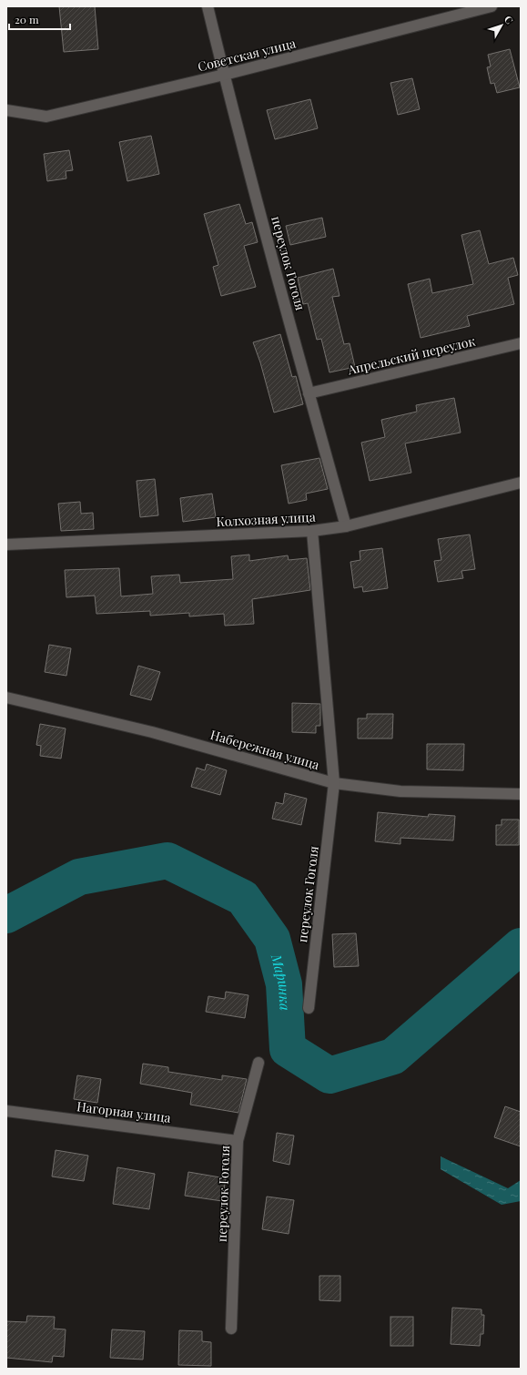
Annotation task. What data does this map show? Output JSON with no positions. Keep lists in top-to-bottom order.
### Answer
{
  "streets": {
    "street": [
      "Советская улица",
      "переулок Гоголя",
      "Апрельский переулок",
      "Колхозная улица",
      "Набережная улица",
      "Нагорная улица"
    ]
  },
  "crossings": [
    ["Советская улица", "переулок Гоголя"],
    ["переулок Гоголя", "Апрельский переулок"],
    ["переулок Гоголя", "Колхозная улица"],
    ["переулок Гоголя", "Набережная улица"],
    ["переулок Гоголя", "Нагорная улица"]
  ],
  "water": ["Маринка"],
  "scale_bar": "20 m",
  "north": "top right"
}
